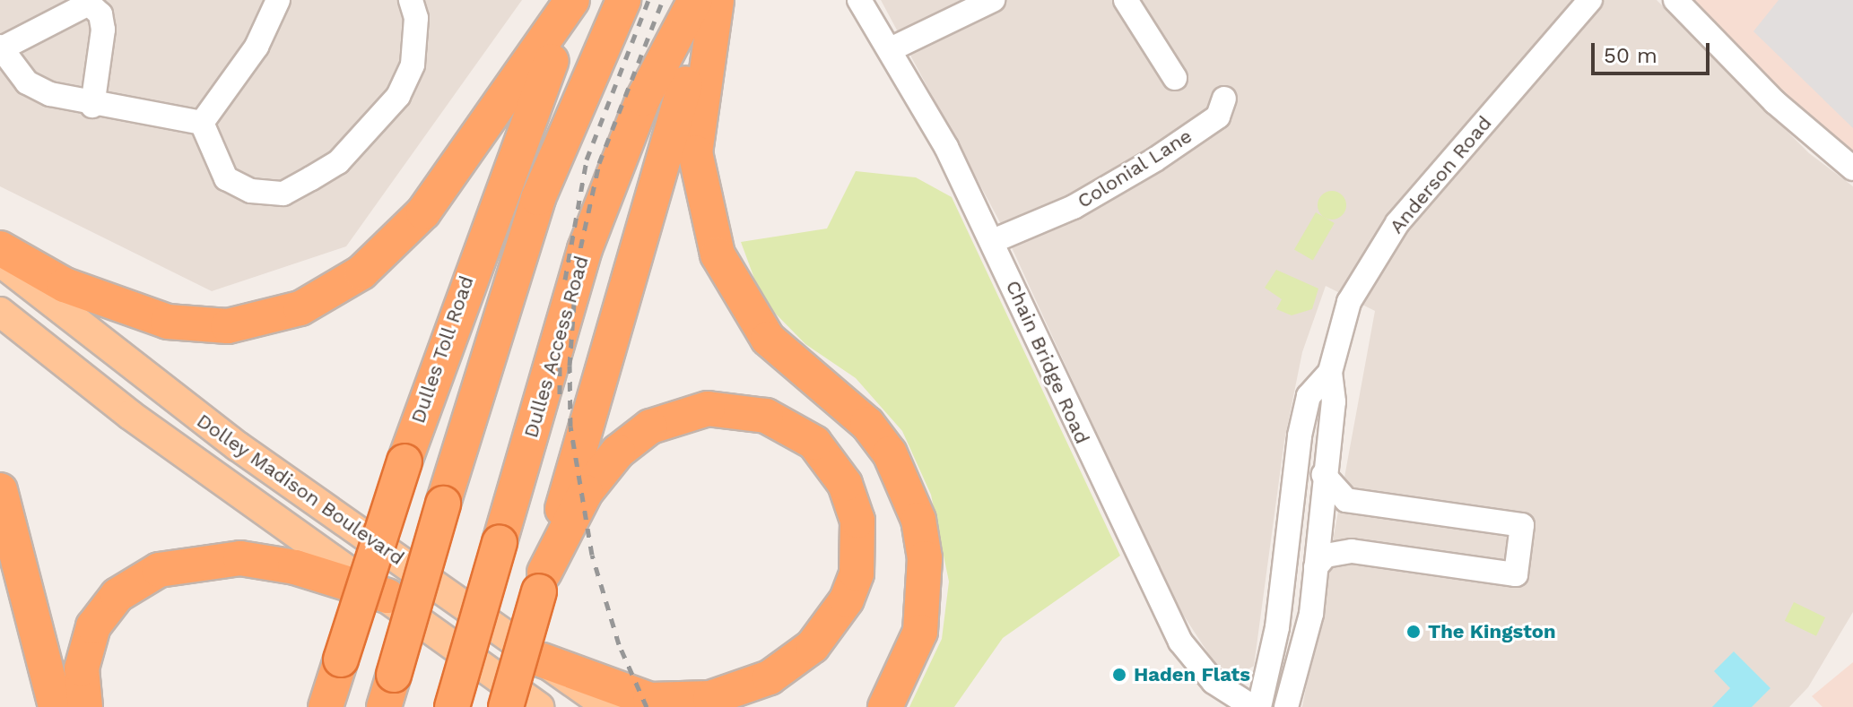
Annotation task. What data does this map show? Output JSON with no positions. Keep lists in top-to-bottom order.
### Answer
{
  "streets": {
    "highway": ["Dulles Access Road", "Dulles Toll Road"],
    "main road": ["Dolley Madison Boulevard"],
    "street": ["Colonial Lane", "Anderson Road", "Chain Bridge Road"]
  },
  "crossings": [
    ["Colonial Lane", "Chain Bridge Road"]
  ],
  "places": ["The Kingston", "Haden Flats"],
  "scale_bar": "50 m"
}
